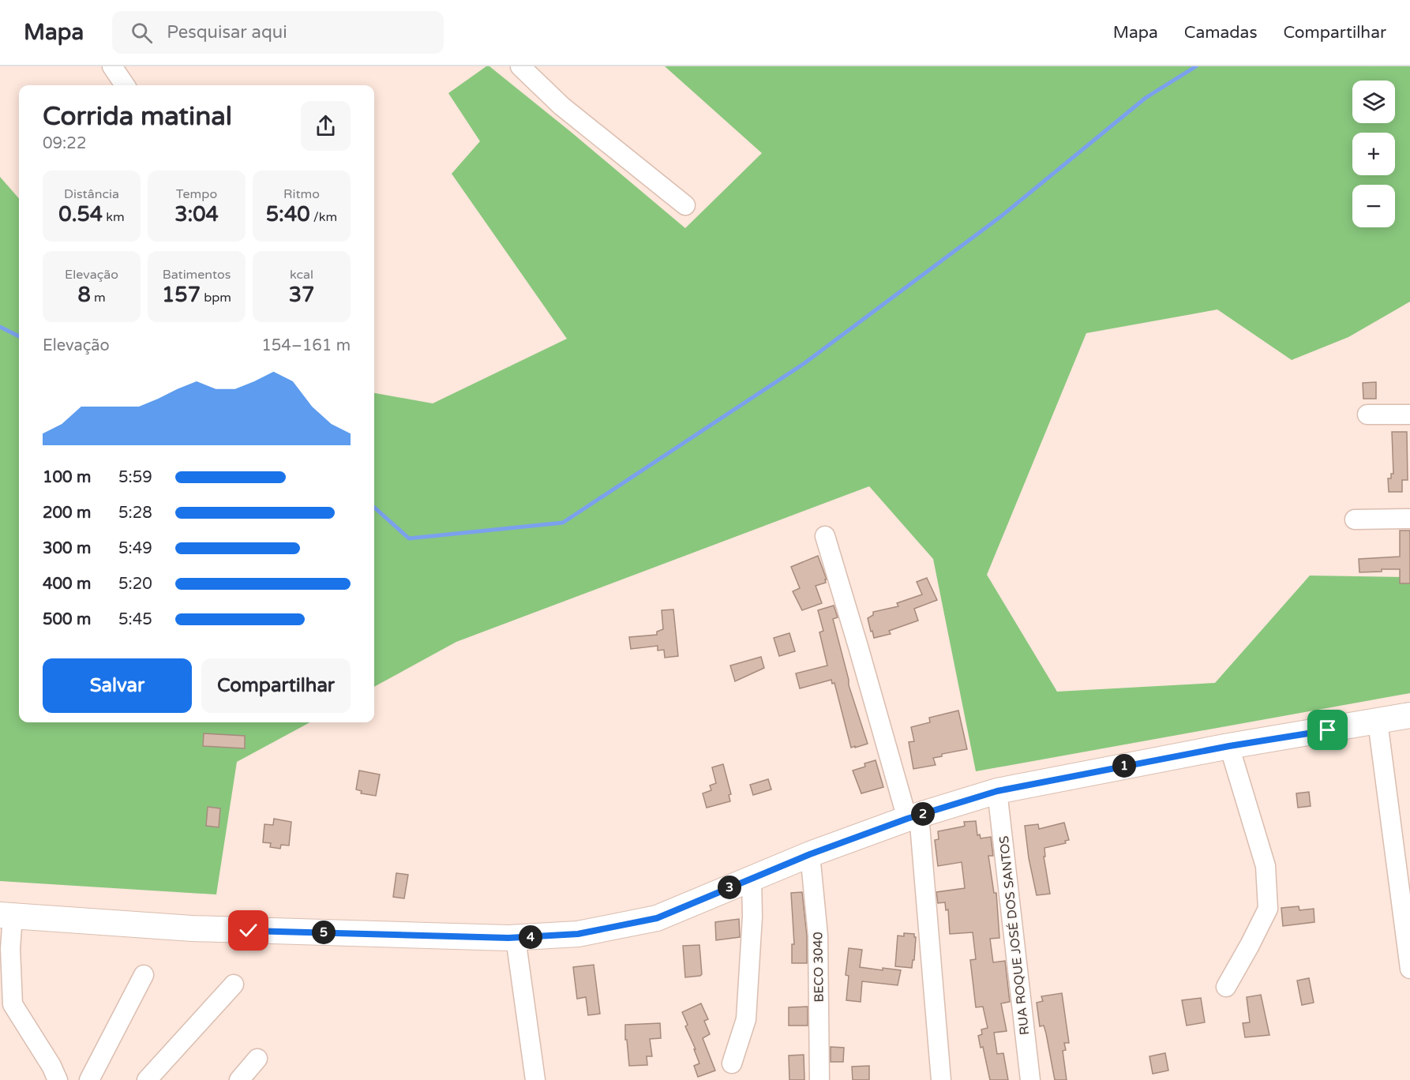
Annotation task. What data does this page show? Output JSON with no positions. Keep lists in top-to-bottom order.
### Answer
{
  "streets": {
    "street": ["RUA ROQUE JOSÉ DOS SANTOS", "BECO 3040"]
  },
  "page": {
    "header": "Mapa",
    "search": "Pesquisar aqui",
    "nav": ["Mapa", "Camadas", "Compartilhar"],
    "map_buttons": ["+", "−"],
    "heading": ["Corrida matinal", "09:22"],
    "stats": [
      ["Distância", "0.54 km"],
      ["Tempo", "3:04"],
      ["Ritmo", "5:40 /km"],
      ["Elevação", "8 m"],
      ["Batimentos", "157 bpm"],
      ["kcal", "37"]
    ],
    "chart": ["Elevação", "154–161 m"],
    "list": [
      {
        "name": "100 m",
        "note": "5:59"
      },
      {
        "name": "200 m",
        "note": "5:28"
      },
      {
        "name": "300 m",
        "note": "5:49"
      },
      {
        "name": "400 m",
        "note": "5:20"
      },
      {
        "name": "500 m",
        "note": "5:45"
      }
    ],
    "buttons": ["Salvar", "Compartilhar"],
    "pins": [
      "1",
      "2",
      "3",
      "5",
      "4"
    ]
  }
}
